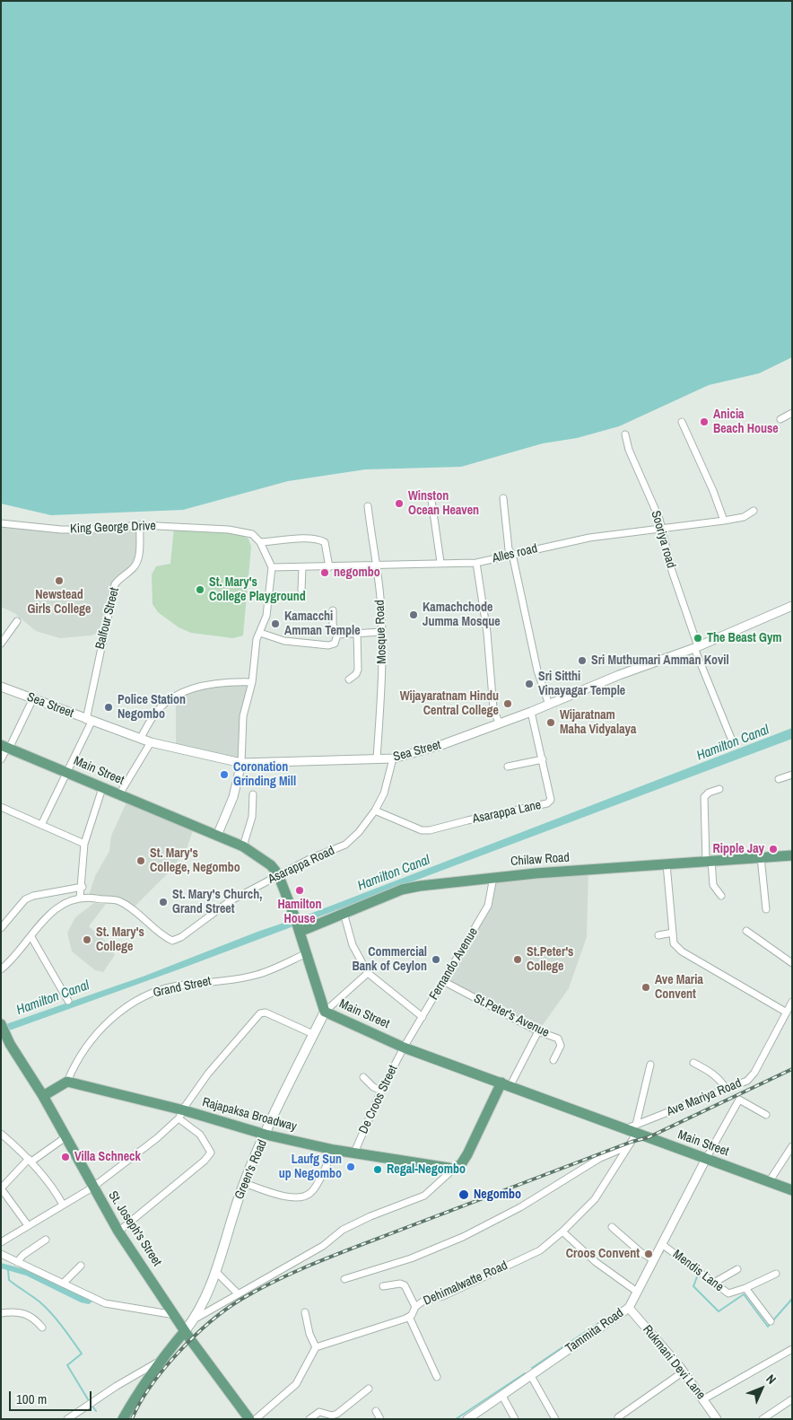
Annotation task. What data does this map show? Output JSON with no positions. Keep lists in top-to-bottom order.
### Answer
{
  "streets": {
    "main road": [
      "Main Street",
      "Chilaw Road",
      "Rajapaksa Broadway",
      "Green's Road",
      "St. Joseph's Street"
    ],
    "street": [
      "King George Drive",
      "Sooriya road",
      "Alles road",
      "Balfour Street",
      "Mosque Road",
      "Sea Street",
      "Asarappa Lane",
      "Asarappa Road",
      "Fernando Avenue",
      "Grand Street",
      "St.Peter's Avenue",
      "Ave Mariya Road",
      "De Croos Street",
      "Mendis Lane",
      "Dehimalwatte Road",
      "Tammita Road",
      "Rukmani Devi Lane"
    ]
  },
  "crossings": [
    ["King George Drive", "Balfour Street"],
    ["Sooriya road", "Alles road"],
    ["Sooriya road", "Sea Street"],
    ["Alles road", "Mosque Road"],
    ["Balfour Street", "Sea Street"],
    ["Balfour Street", "Main Street"],
    ["Mosque Road", "Sea Street"],
    ["Sea Street", "Asarappa Lane"],
    ["Sea Street", "Asarappa Road"],
    ["Main Street", "Chilaw Road"],
    ["Main Street", "Asarappa Road"],
    ["Main Street", "Fernando Avenue"],
    ["Main Street", "Grand Street"],
    ["Main Street", "Ave Mariya Road"],
    ["Main Street", "De Croos Street"],
    ["Main Street", "Green's Road"],
    ["Main Street", "Dehimalwatte Road"],
    ["Main Street", "Tammita Road"],
    ["Asarappa Lane", "Asarappa Road"],
    ["Chilaw Road", "Fernando Avenue"],
    ["Fernando Avenue", "St.Peter's Avenue"],
    ["Fernando Avenue", "De Croos Street"],
    ["Grand Street", "Rajapaksa Broadway"],
    ["Ave Mariya Road", "Dehimalwatte Road"],
    ["De Croos Street", "Rajapaksa Broadway"],
    ["Rajapaksa Broadway", "Green's Road"],
    ["Green's Road", "St. Joseph's Street"],
    ["Mendis Lane", "Tammita Road"],
    ["Tammita Road", "Rukmani Devi Lane"]
  ],
  "water": ["Hamilton Canal"],
  "places": [
    "Anicia Beach House",
    "Winston Ocean Heaven",
    "negombo",
    "Newstead Girls College",
    "St. Mary's College Playground",
    "Kamachchode Jumma Mosque",
    "Kamacchi Amman Temple",
    "The Beast Gym",
    "Sri Muthumari Amman Kovil",
    "Sri Sitthi Vinayagar Temple",
    "Wijayaratnam Hindu Central College",
    "Police Station Negombo",
    "Wijaratnam Maha Vidyalaya",
    "Coronation Grinding Mill",
    "Ripple Jay",
    "St. Mary's College, Negombo",
    "Hamilton House",
    "St. Mary's Church, Grand Street",
    "St. Mary's College",
    "Commercial Bank of Ceylon",
    "St.Peter's College",
    "Ave Maria Convent",
    "Villa Schneck",
    "Laufg Sun up Negombo",
    "Regal-Negombo",
    "Negombo",
    "Croos Convent"
  ],
  "scale_bar": "100 m",
  "north": "top right"
}
